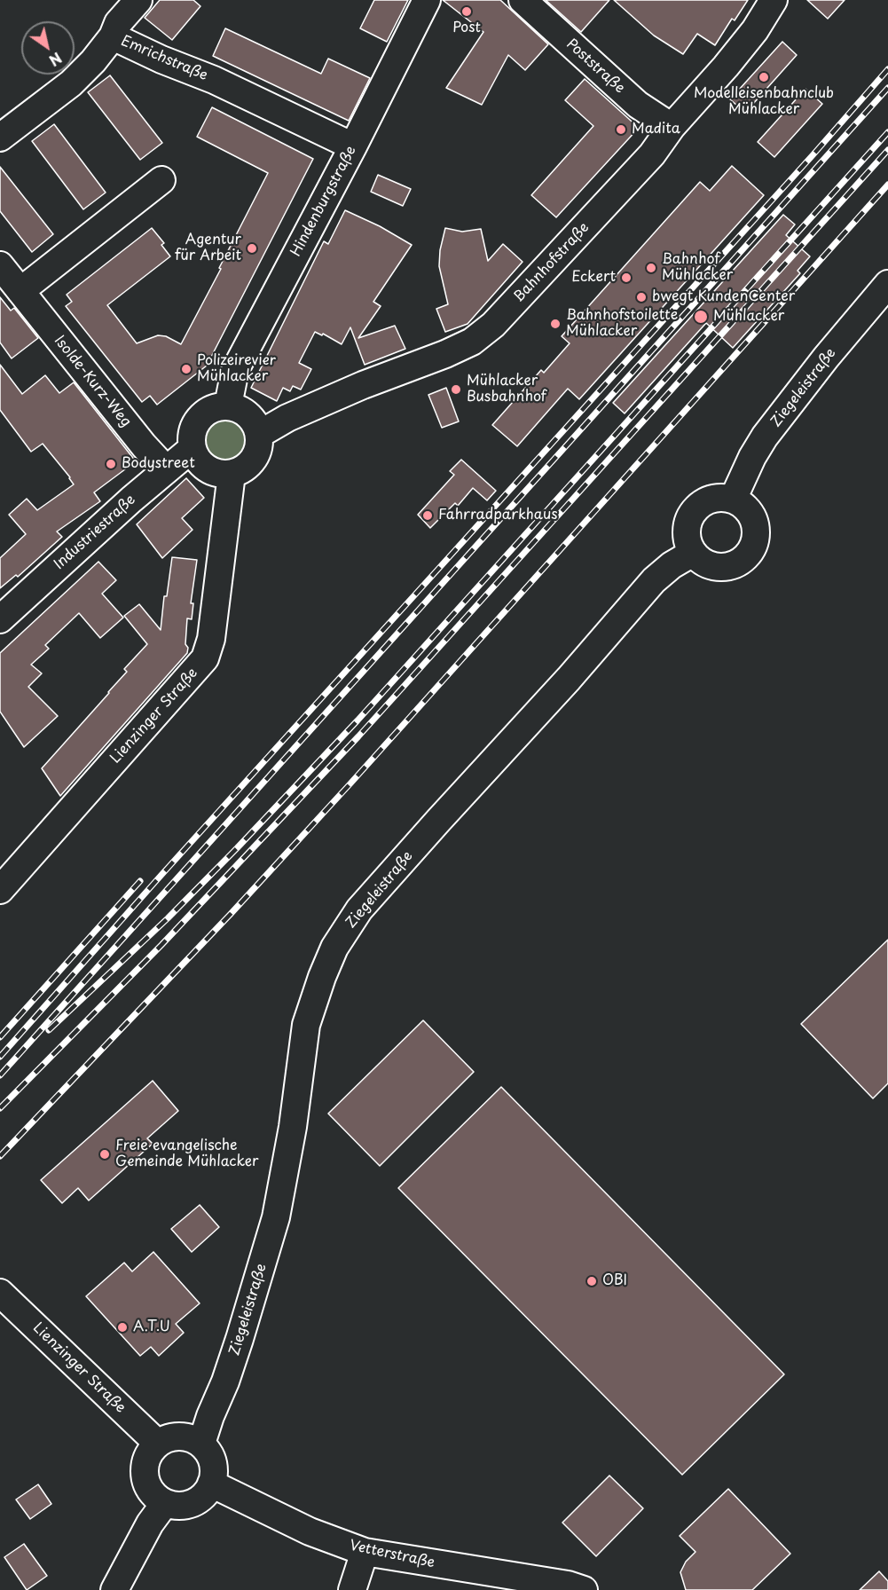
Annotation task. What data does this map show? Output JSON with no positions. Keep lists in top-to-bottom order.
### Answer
{
  "streets": {
    "street": [
      "Emrichstraße",
      "Poststraße",
      "Hindenburgstraße",
      "Bahnhofstraße",
      "Isolde-Kurz-Weg",
      "Ziegeleistraße",
      "Industriestraße",
      "Lienzinger Straße",
      "Vetterstraße"
    ]
  },
  "crossings": [
    ["Emrichstraße", "Hindenburgstraße"],
    ["Poststraße", "Bahnhofstraße"],
    ["Hindenburgstraße", "Bahnhofstraße"],
    ["Hindenburgstraße", "Industriestraße"],
    ["Hindenburgstraße", "Lienzinger Straße"],
    ["Bahnhofstraße", "Industriestraße"],
    ["Bahnhofstraße", "Lienzinger Straße"],
    ["Isolde-Kurz-Weg", "Industriestraße"],
    ["Ziegeleistraße", "Lienzinger Straße"],
    ["Ziegeleistraße", "Vetterstraße"],
    ["Industriestraße", "Lienzinger Straße"],
    ["Lienzinger Straße", "Vetterstraße"]
  ],
  "places": [
    "Post",
    "Modelleisenbahnclub Mühlacker",
    "Madita",
    "Agentur für Arbeit",
    "Bahnhof Mühlacker",
    "Eckert",
    "bwegt KundenCenter",
    "Mühlacker",
    "Bahnhofstoilette Mühlacker",
    "Polizeirevier Mühlacker",
    "Mühlacker Busbahnhof",
    "Bodystreet",
    "Fahrradparkhaus",
    "Freie evangelische Gemeinde Mühlacker",
    "OBI",
    "A.T.U"
  ],
  "north": "bottom right"
}
